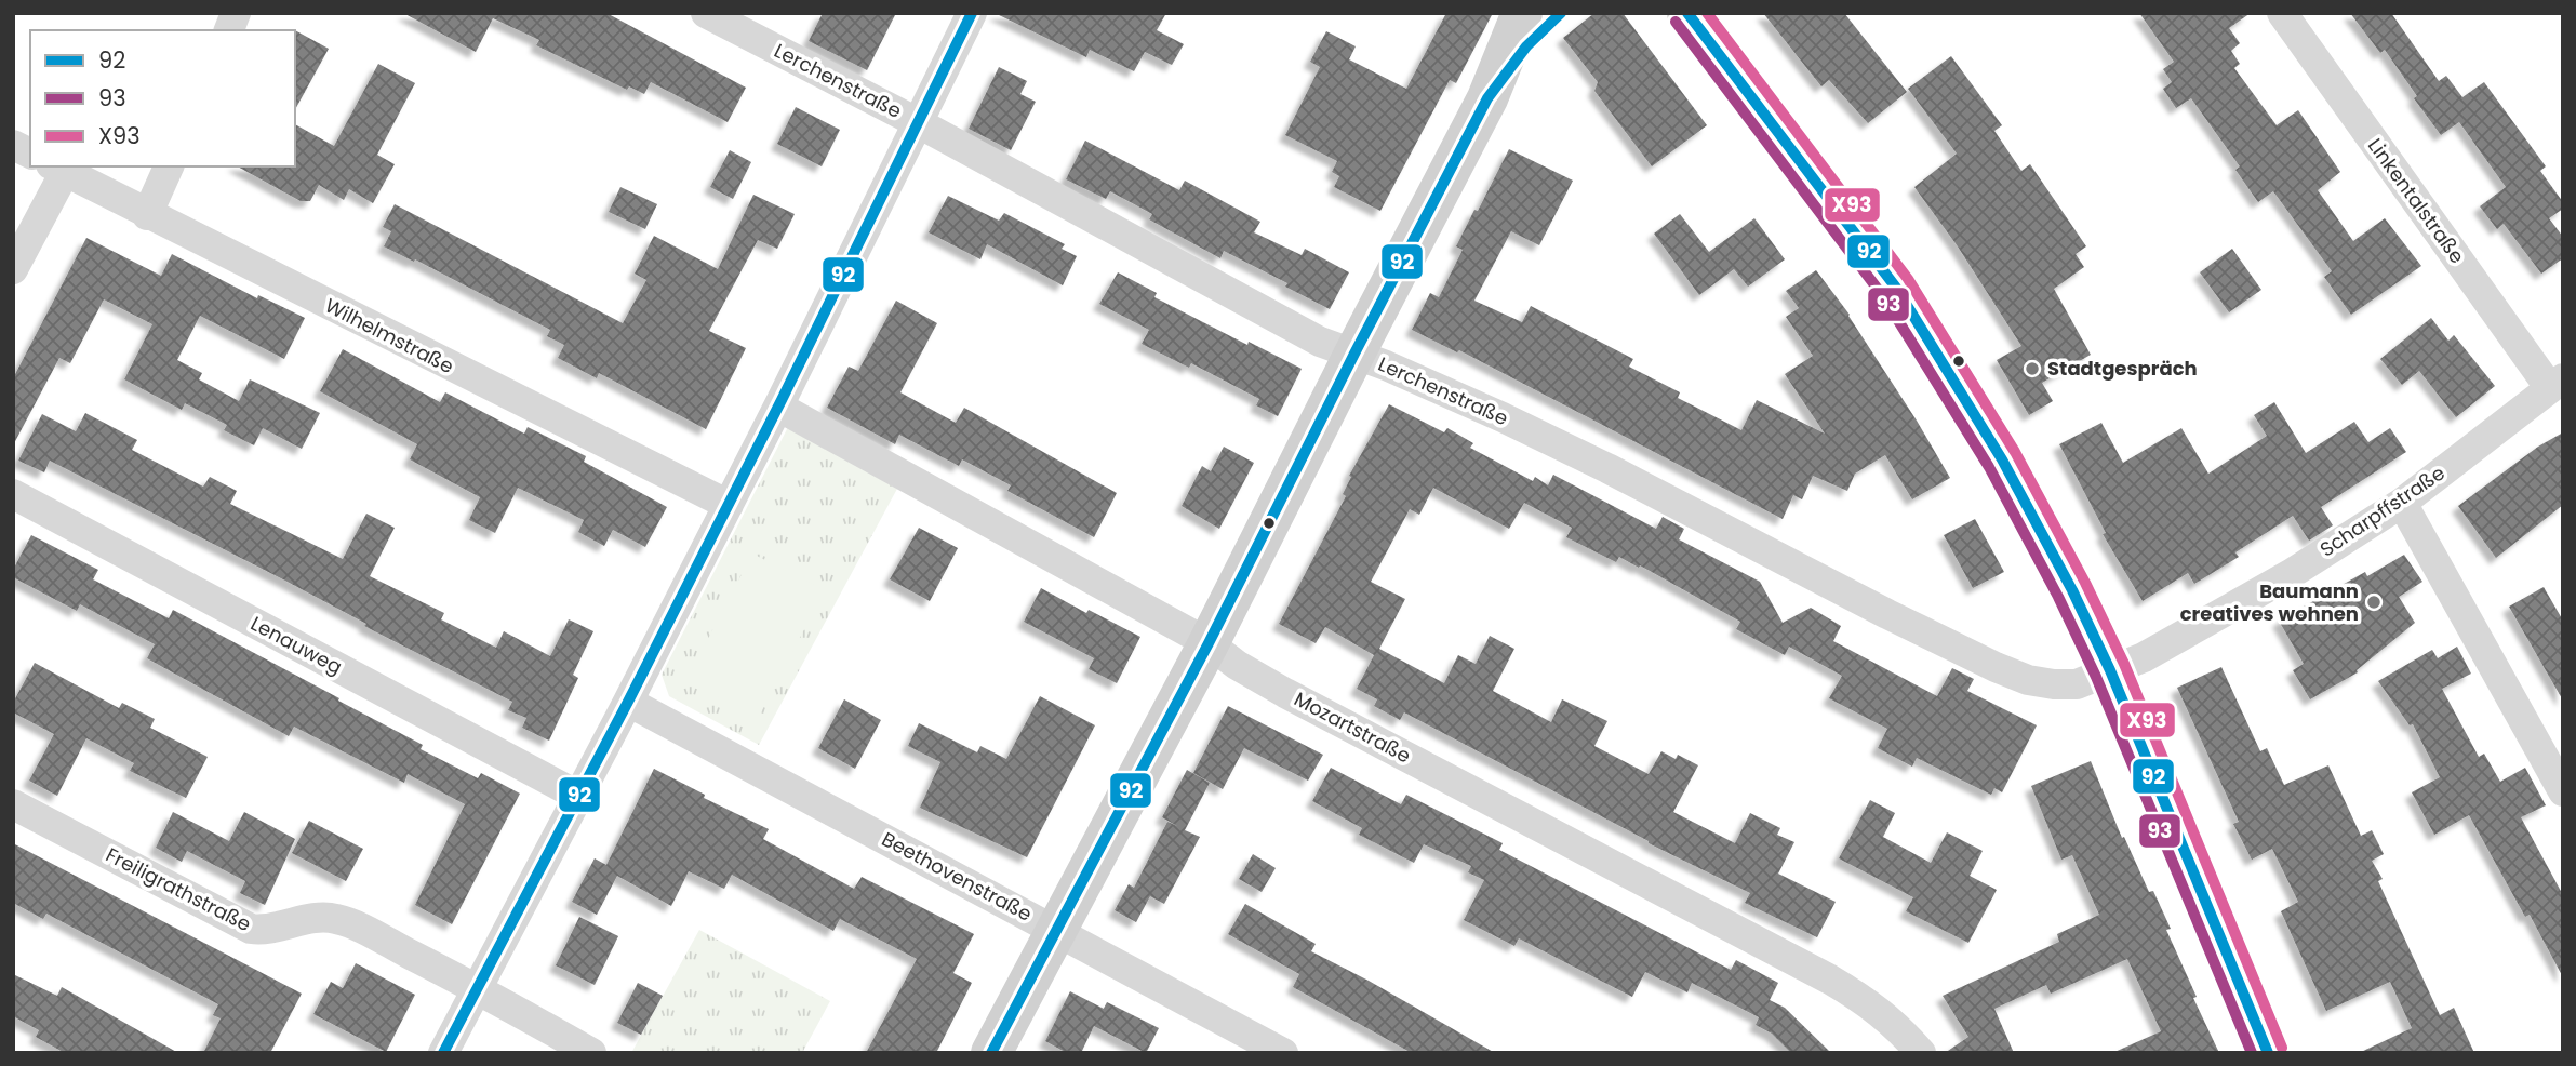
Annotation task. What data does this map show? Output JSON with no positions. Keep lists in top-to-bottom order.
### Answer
{
  "streets": {
    "street": [
      "Lerchenstraße",
      "Linkentalstraße",
      "Wilhelmstraße",
      "Scharpffstraße",
      "Lenauweg",
      "Mozartstraße",
      "Beethovenstraße",
      "Freiligrathstraße"
    ]
  },
  "crossings": [
    ["Lerchenstraße", "Scharpffstraße"],
    ["Linkentalstraße", "Scharpffstraße"]
  ],
  "places": ["Stadtgespräch", "Baumann creatives wohnen"],
  "lines": ["transit line 92", "transit line X93", "transit line 93"],
  "legend": ["92", "93", "X93"]
}
